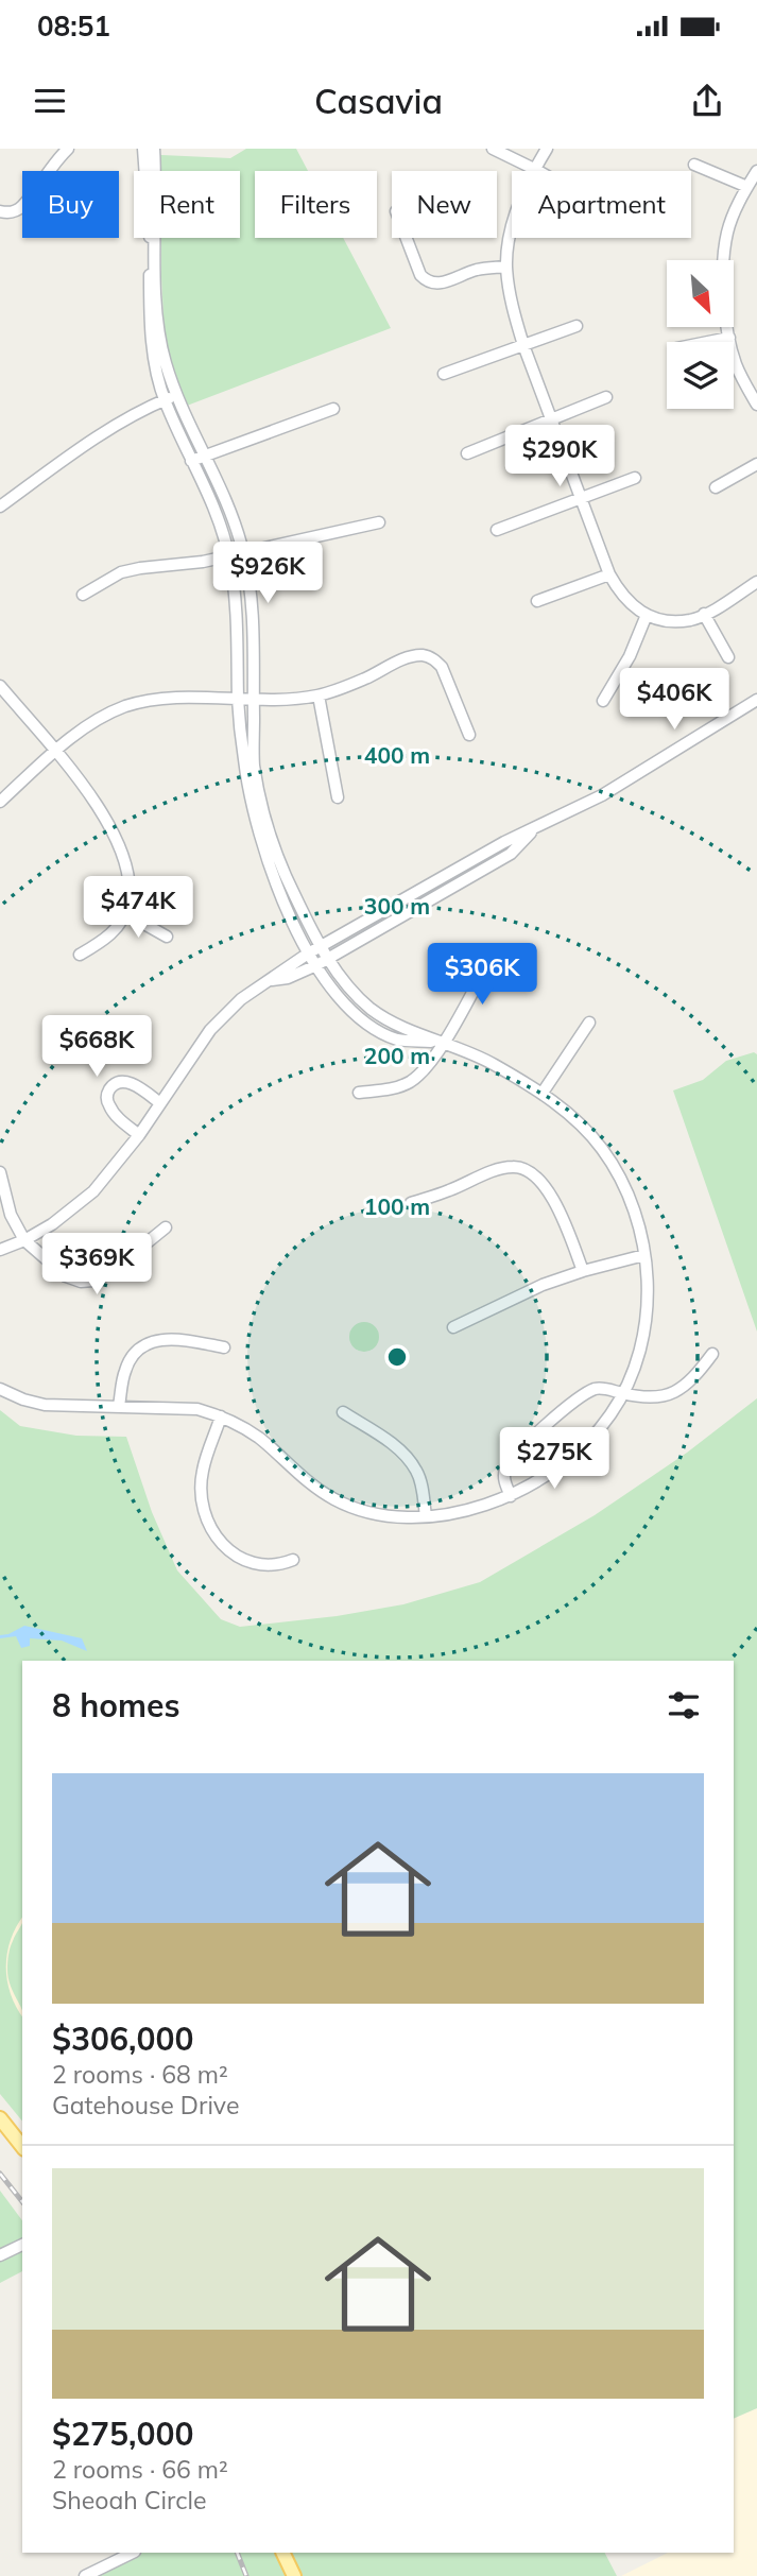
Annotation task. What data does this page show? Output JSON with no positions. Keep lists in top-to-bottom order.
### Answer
{
  "north": "bottom right",
  "page": {
    "status": "08:51",
    "header": "Casavia",
    "chip": [
      "Buy",
      "Rent",
      "Filters",
      "New",
      "Apartment"
    ],
    "price": [
      "$290K",
      "$926K",
      "$406K",
      "$474K",
      "$306K",
      "$668K",
      "$369K",
      "$275K"
    ],
    "heading": "8 homes",
    "list": [
      {
        "name": "$306,000",
        "note": "2 rooms · 68 m² · Gatehouse Drive"
      },
      {
        "name": "$275,000",
        "note": "2 rooms · 66 m² · Sheoah Circle"
      }
    ]
  },
  "rings": [
    "400 m",
    "300 m",
    "200 m",
    "100 m"
  ]
}
